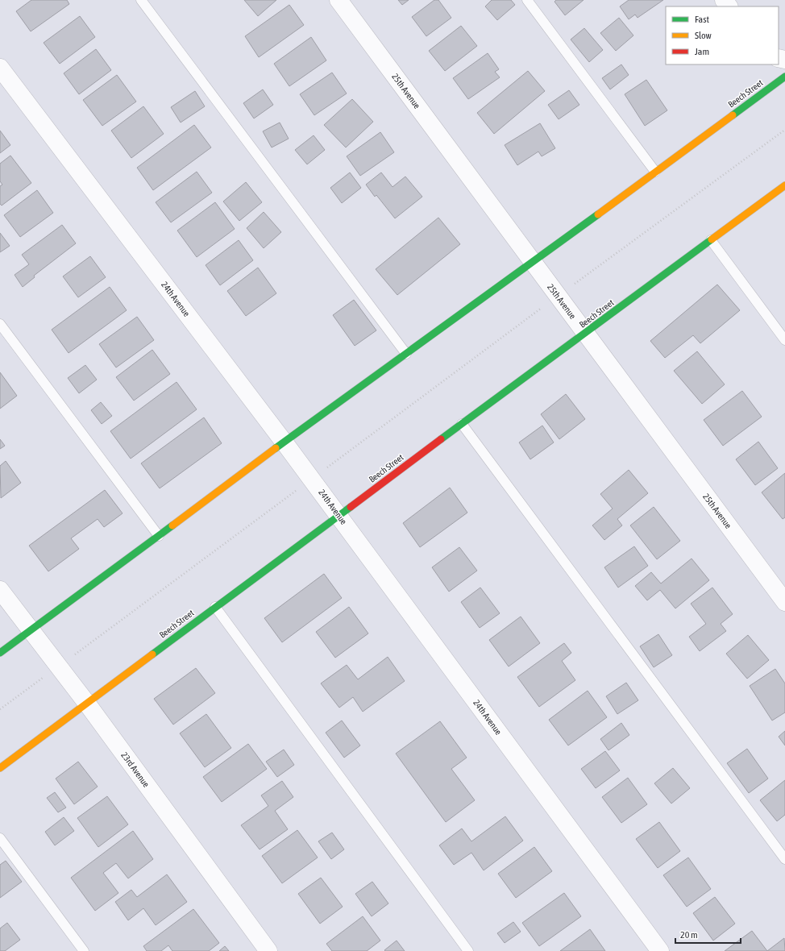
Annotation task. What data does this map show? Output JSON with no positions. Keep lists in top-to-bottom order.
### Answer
{
  "streets": {
    "street": [
      "25th Avenue",
      "Beech Street",
      "24th Avenue",
      "23rd Avenue"
    ]
  },
  "crossings": [
    ["25th Avenue", "Beech Street"],
    ["Beech Street", "24th Avenue"],
    ["Beech Street", "23rd Avenue"]
  ],
  "legend": ["Fast", "Slow", "Jam"],
  "scale_bar": "20 m"
}
